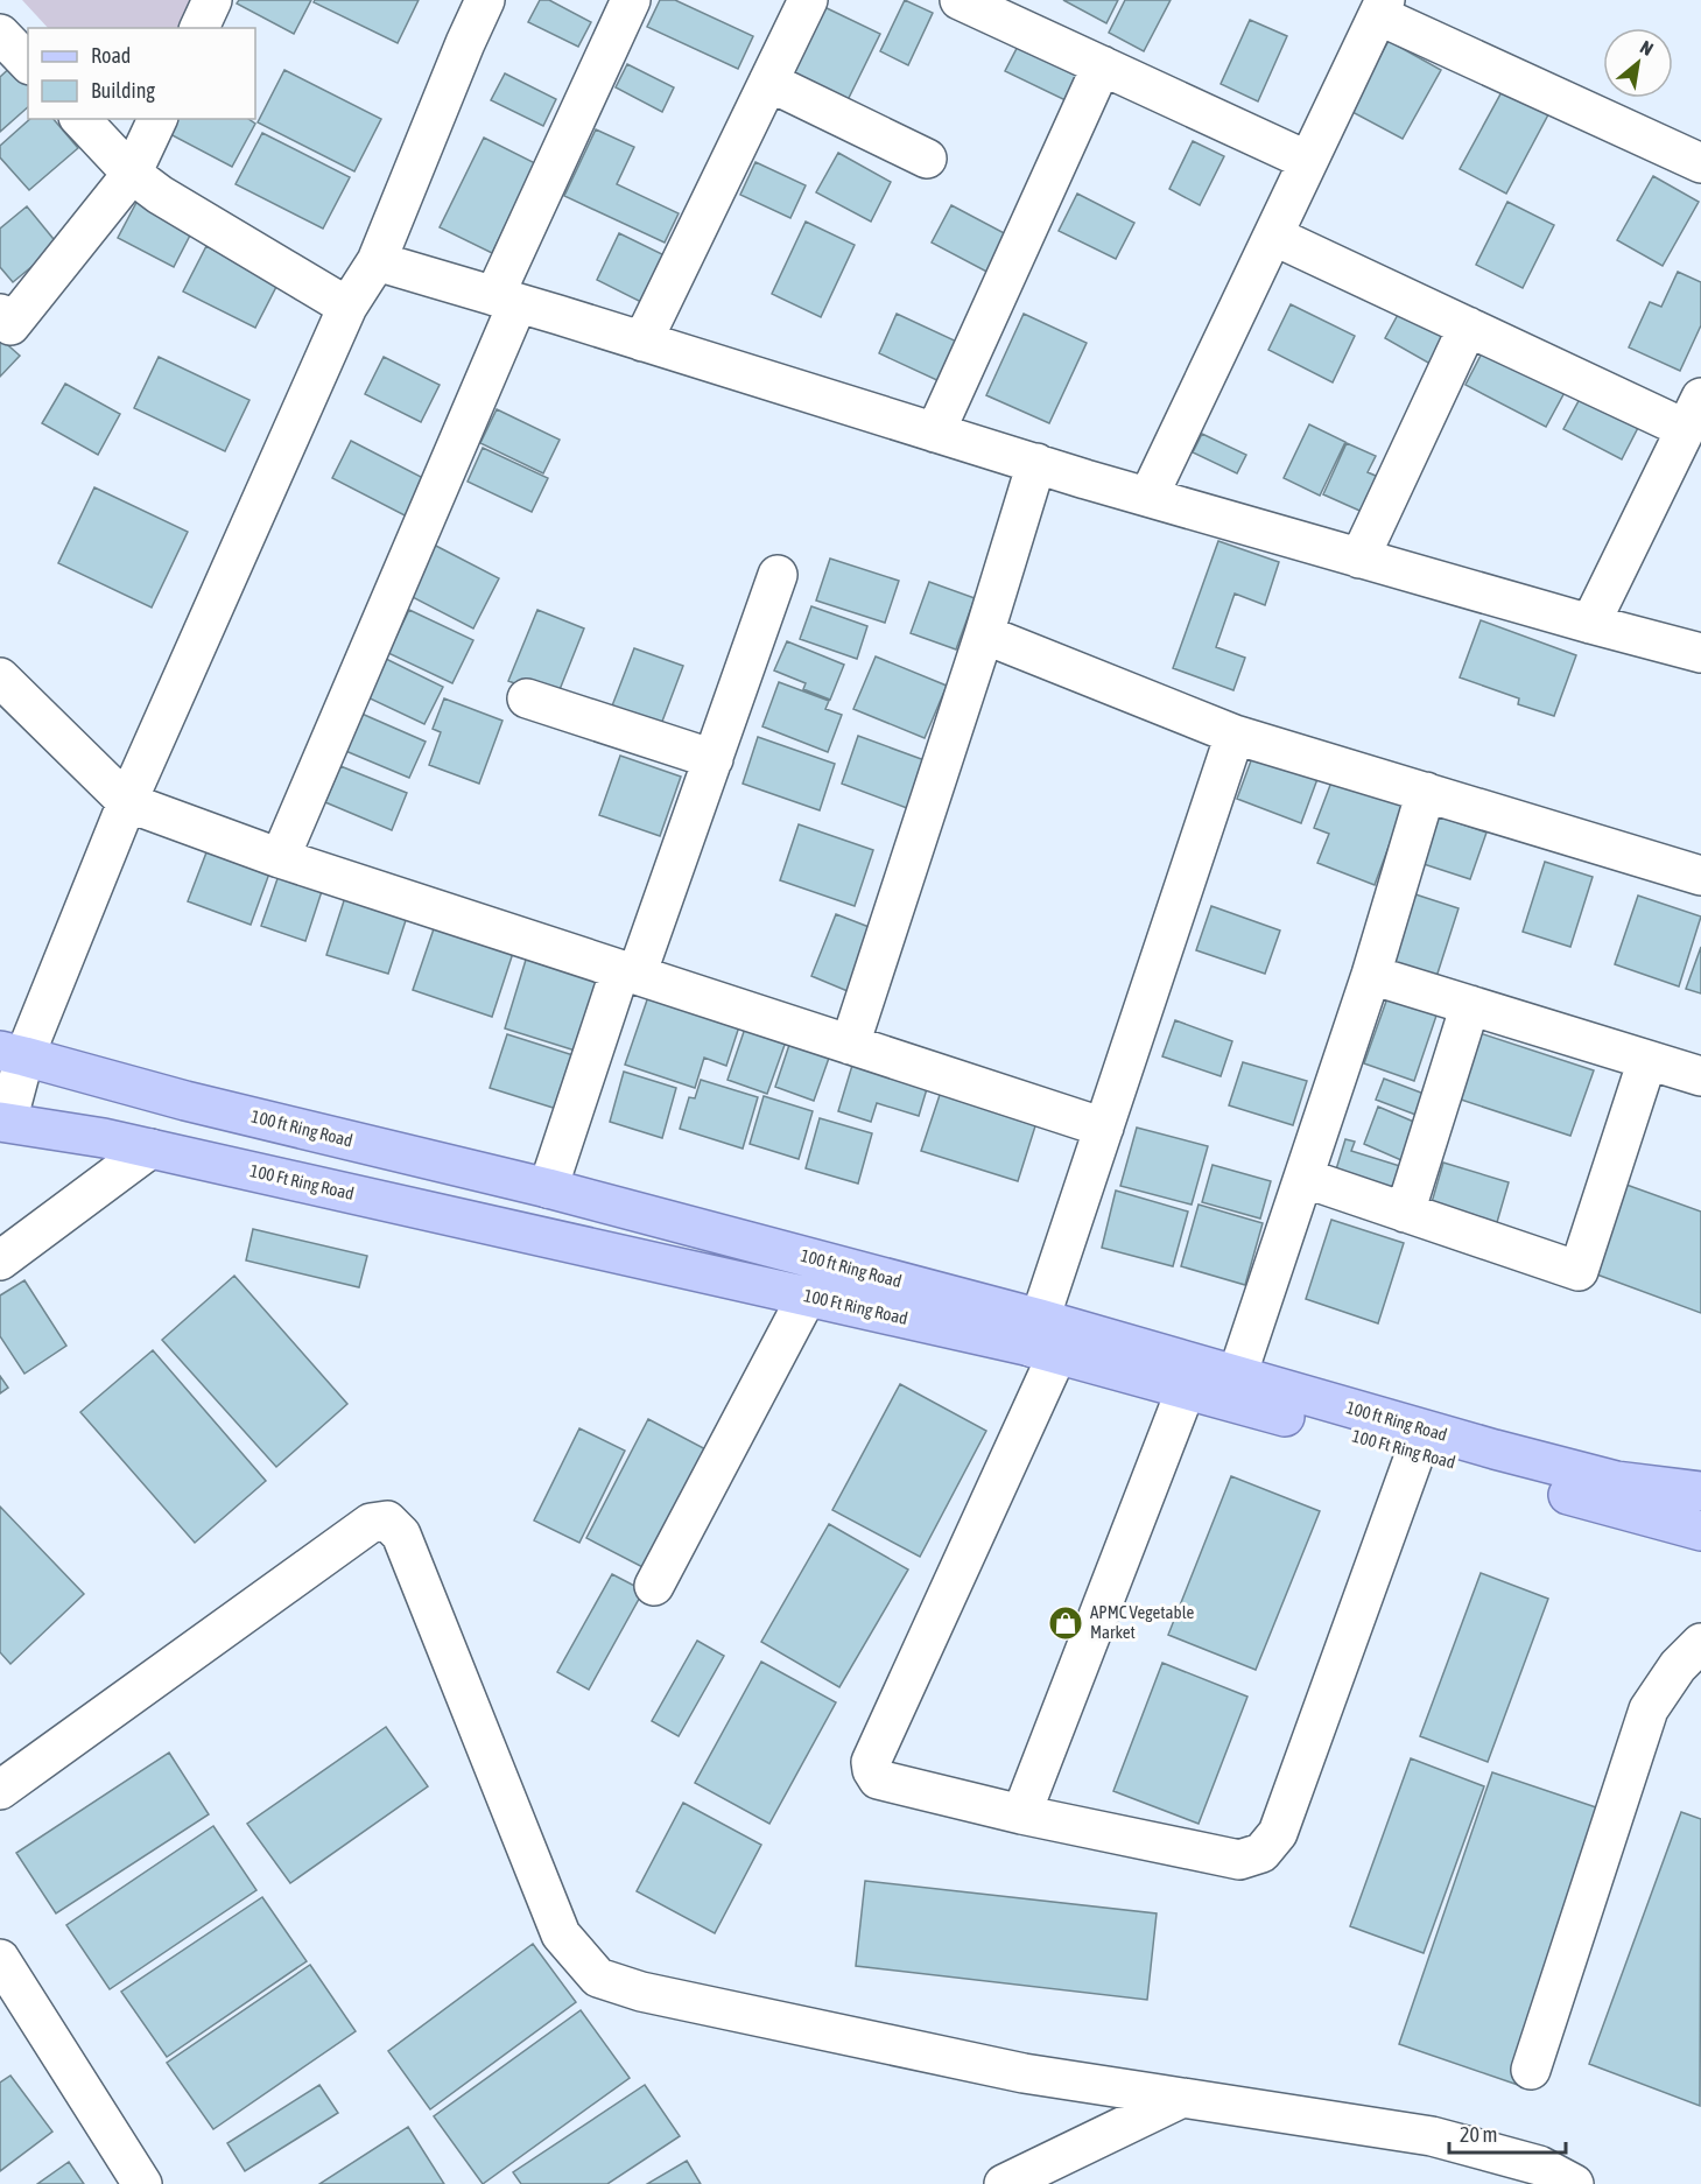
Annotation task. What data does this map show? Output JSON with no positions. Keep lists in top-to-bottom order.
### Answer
{
  "streets": {
    "main road": ["100 ft Ring Road", "100 Ft Ring Road"]
  },
  "crossings": [
    ["100 ft Ring Road", "100 Ft Ring Road"]
  ],
  "places": {
    "shop": ["APMC Vegetable Market"]
  },
  "legend": ["Road", "Building"],
  "scale_bar": "20 m",
  "north": "top right"
}
